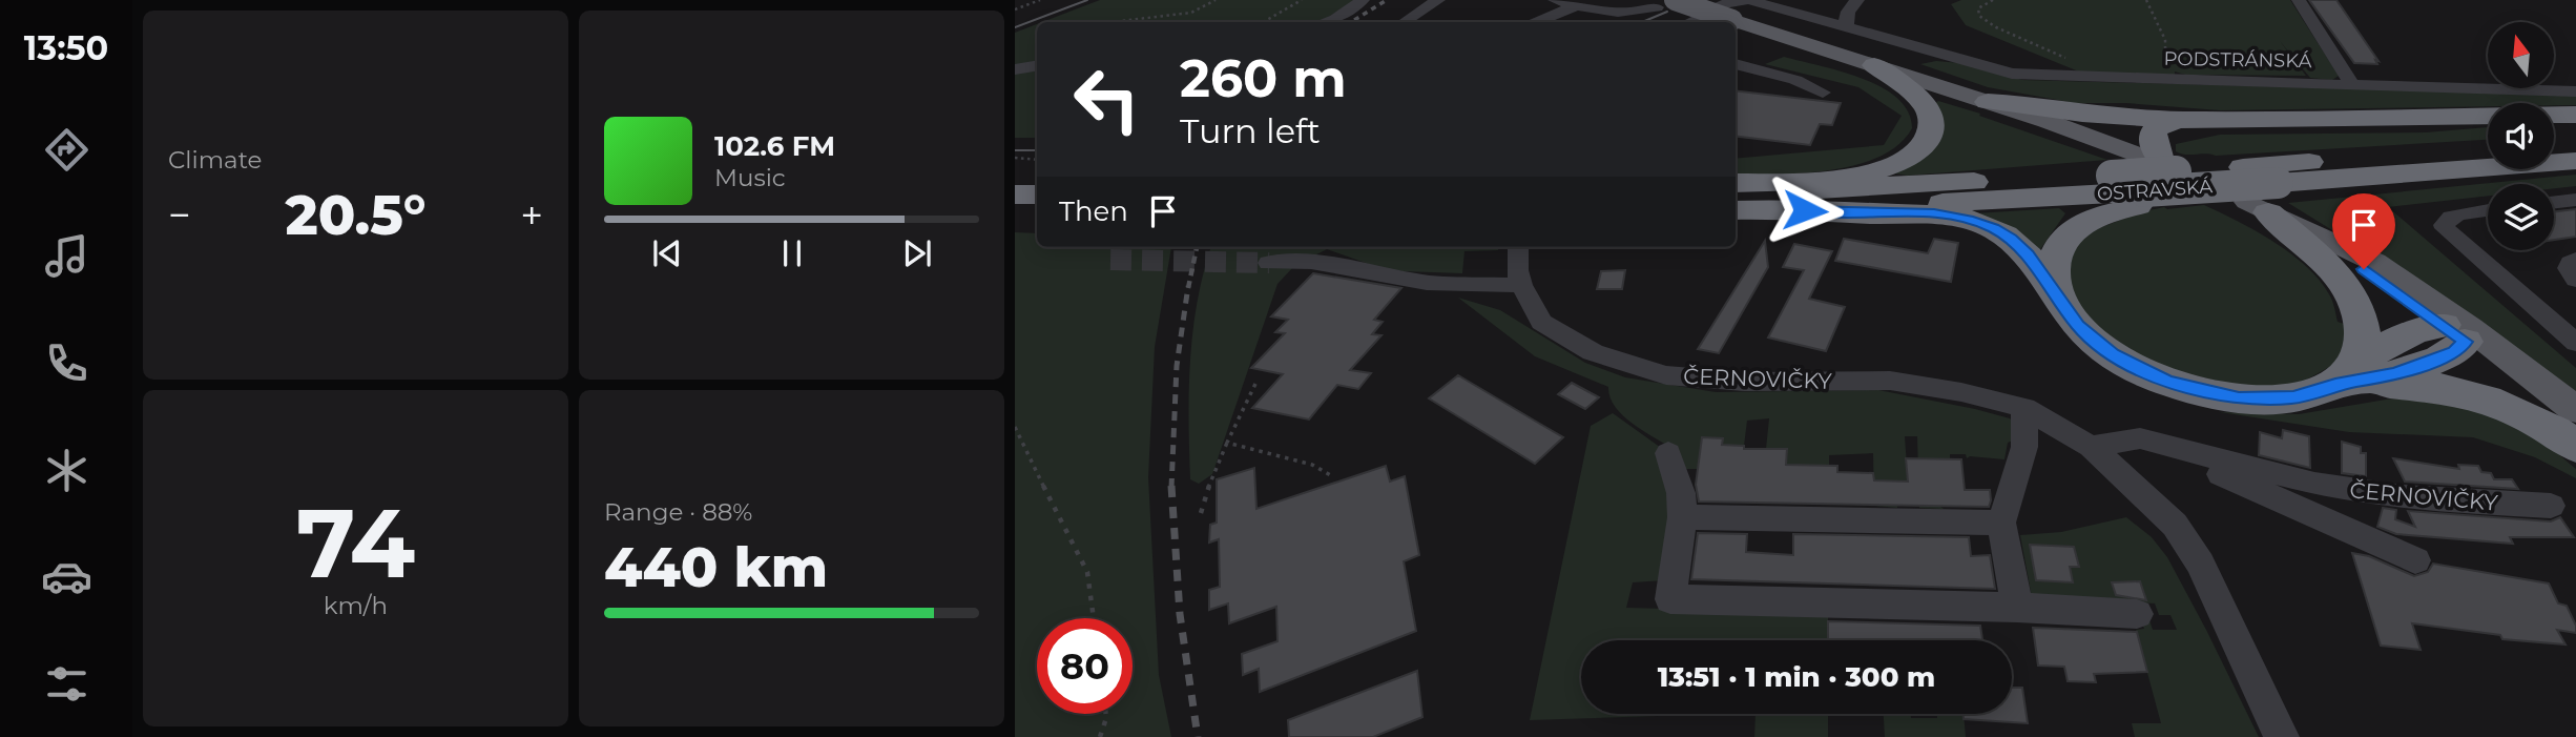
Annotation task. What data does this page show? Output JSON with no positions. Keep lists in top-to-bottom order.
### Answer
{
  "streets": {
    "highway": ["OSTRAVSKÁ"],
    "street": ["PODSTRÁNSKÁ", "ČERNOVIČKY"]
  },
  "north": "top",
  "page": {
    "tabs": "13:50",
    "tile": [
      "Climate",
      ["74", "km/h"],
      ["Range · 88%", "440 km"]
    ],
    "turn": ["260 m", "Turn left"],
    "song": ["102.6 FM", "Music"],
    "then": "Then",
    "heat": ["−", "20.5°", "+"],
    "limit": "80",
    "trip": "13:51 · 1 min · 300 m"
  }
}
